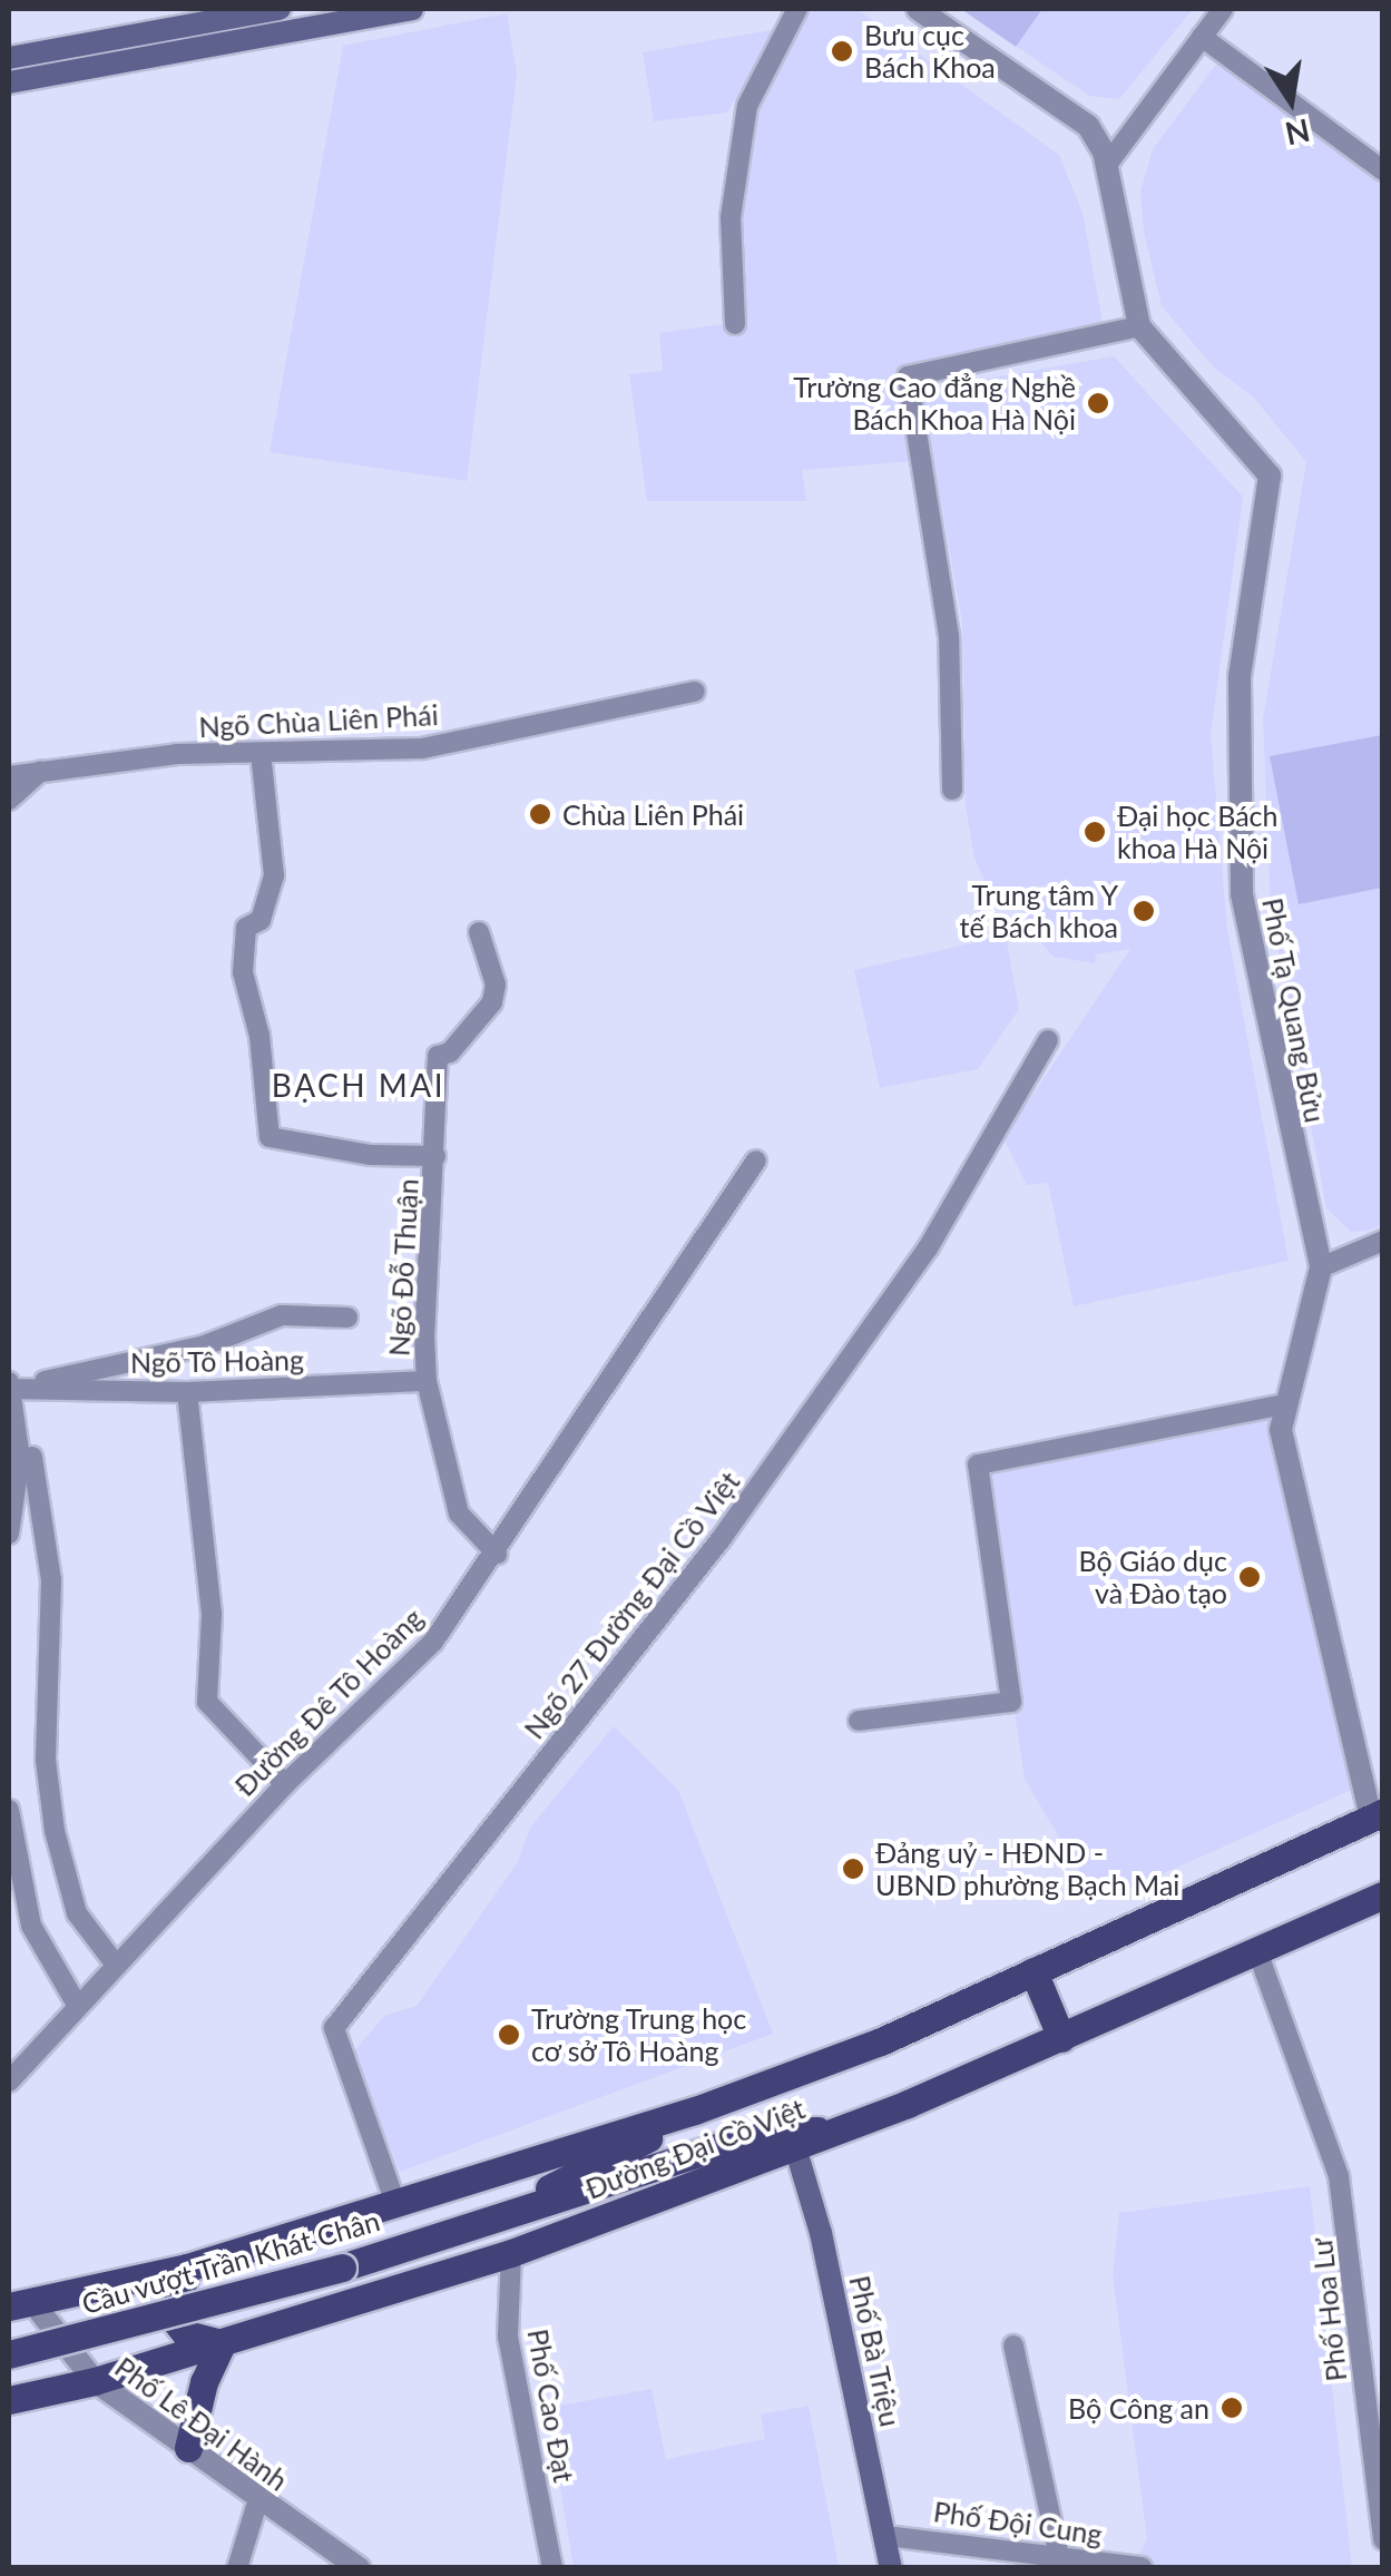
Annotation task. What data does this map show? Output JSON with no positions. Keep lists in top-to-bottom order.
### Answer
{
  "streets": {
    "main road": ["Đường Đại Cồ Việt", "Cầu vượt Trần Khát Chân", "Phố Bà Triệu"],
    "street": [
      "Ngõ Chùa Liên Phái",
      "Phố Tạ Quang Bửu",
      "Ngõ Đỗ Thuận",
      "Ngõ Tô Hoàng",
      "Ngõ 27 Đường Đại Cồ Việt",
      "Đường Đê Tô Hoàng",
      "Phố Hoa Lư",
      "Phố Cao Đạt",
      "Phố Lê Đại Hành",
      "Phố Đội Cung"
    ]
  },
  "crossings": [
    ["Ngõ Chùa Liên Phái", "Ngõ Đỗ Thuận"],
    ["Phố Tạ Quang Bửu", "Đường Đại Cồ Việt"],
    ["Ngõ Đỗ Thuận", "Ngõ Tô Hoàng"],
    ["Ngõ Đỗ Thuận", "Đường Đê Tô Hoàng"],
    ["Ngõ 27 Đường Đại Cồ Việt", "Đường Đại Cồ Việt"],
    ["Đường Đại Cồ Việt", "Cầu vượt Trần Khát Chân"],
    ["Đường Đại Cồ Việt", "Phố Hoa Lư"],
    ["Đường Đại Cồ Việt", "Phố Bà Triệu"],
    ["Đường Đại Cồ Việt", "Phố Cao Đạt"],
    ["Đường Đại Cồ Việt", "Phố Lê Đại Hành"],
    ["Phố Bà Triệu", "Phố Đội Cung"]
  ],
  "districts": ["BẠCH MAI"],
  "places": [
    "Bưu cục Bách Khoa",
    "Trường Cao đẳng Nghề Bách Khoa Hà Nội",
    "Chùa Liên Phái",
    "Đại học Bách khoa Hà Nội",
    "Trung tâm Y tế Bách khoa",
    "Bộ Giáo dục và Đào tạo",
    "Đảng uỷ - HĐND - UBND phường Bạch Mai",
    "Trường Trung học cơ sở Tô Hoàng",
    "Bộ Công an"
  ],
  "north": "bottom"
}
